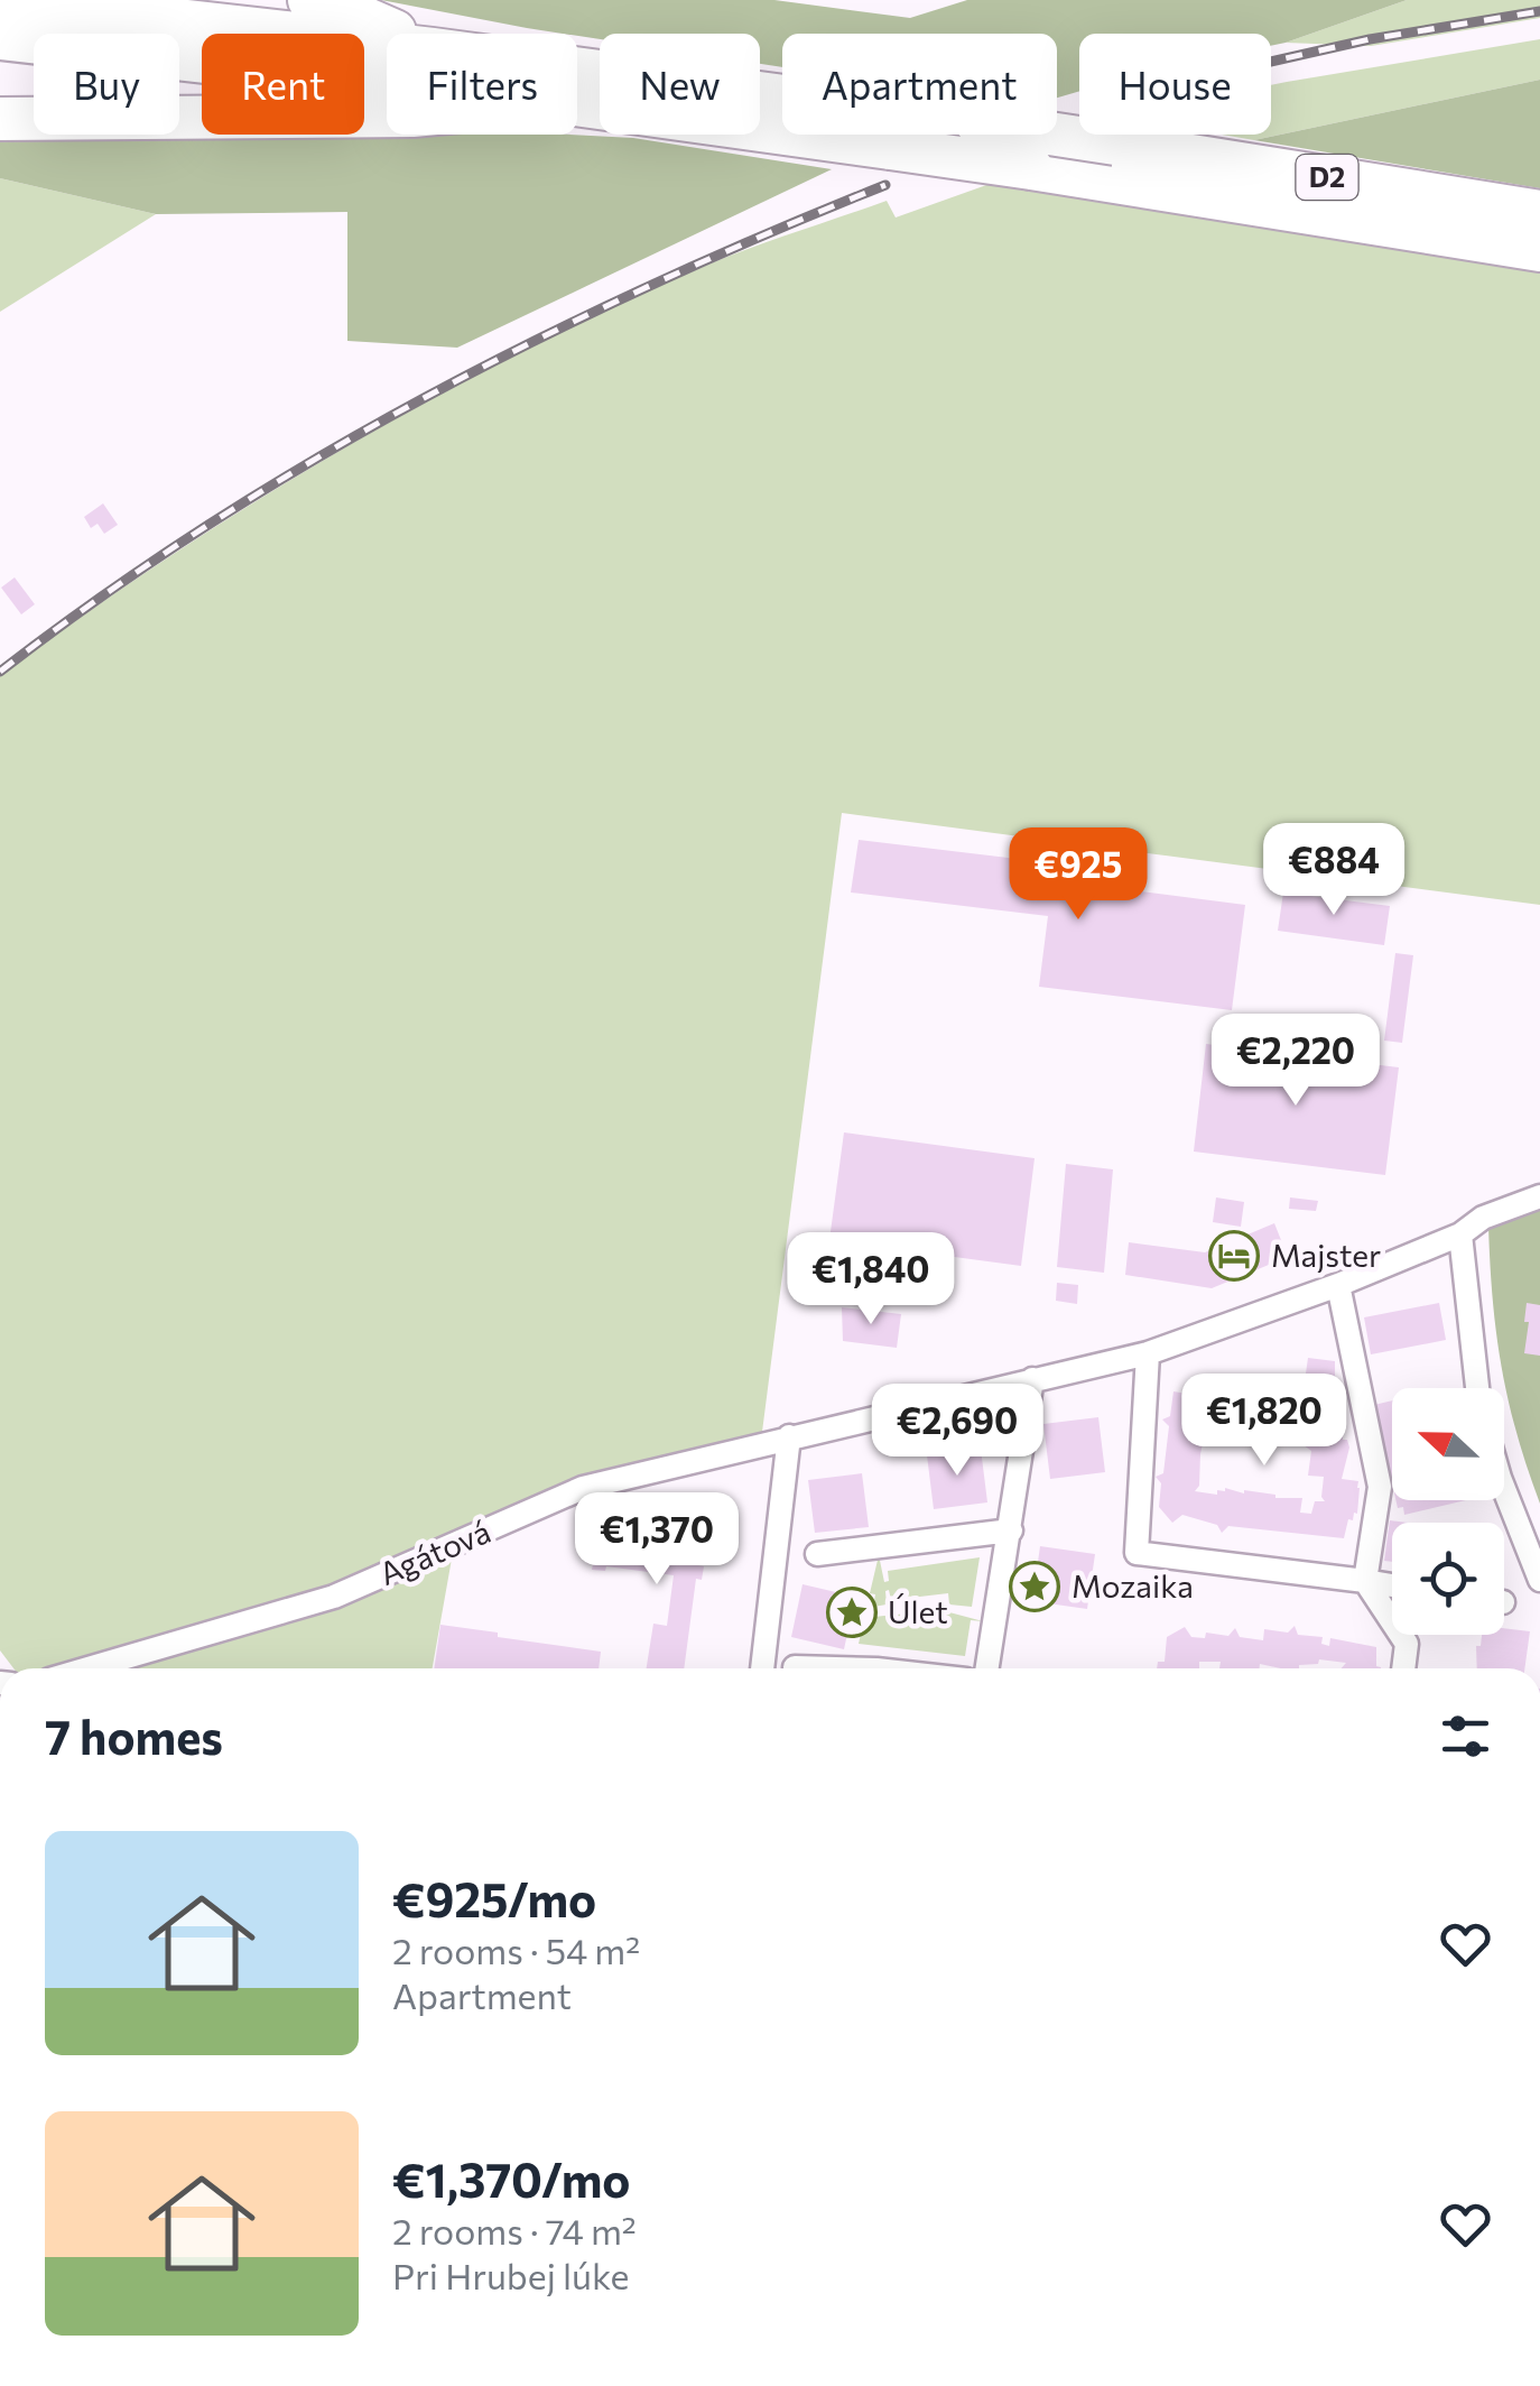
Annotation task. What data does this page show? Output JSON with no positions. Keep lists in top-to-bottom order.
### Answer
{
  "streets": {
    "highway": ["D2"],
    "street": ["Agátová"]
  },
  "places": {
    "hotel": ["Majster"],
    "place": ["Mozaika", "Úlet"]
  },
  "north": "left",
  "page": {
    "chip": [
      "Buy",
      "Rent",
      "Filters",
      "New",
      "Apartment",
      "House"
    ],
    "price": [
      "€884",
      "€925",
      "€2,220",
      "€1,840",
      "€1,820",
      "€2,690",
      "€1,370"
    ],
    "heading": "7 homes",
    "list": [
      {
        "name": "€925/mo",
        "note": "2 rooms · 54 m² · Apartment"
      },
      {
        "name": "€1,370/mo",
        "note": "2 rooms · 74 m² · Pri Hrubej lúke"
      }
    ]
  }
}
